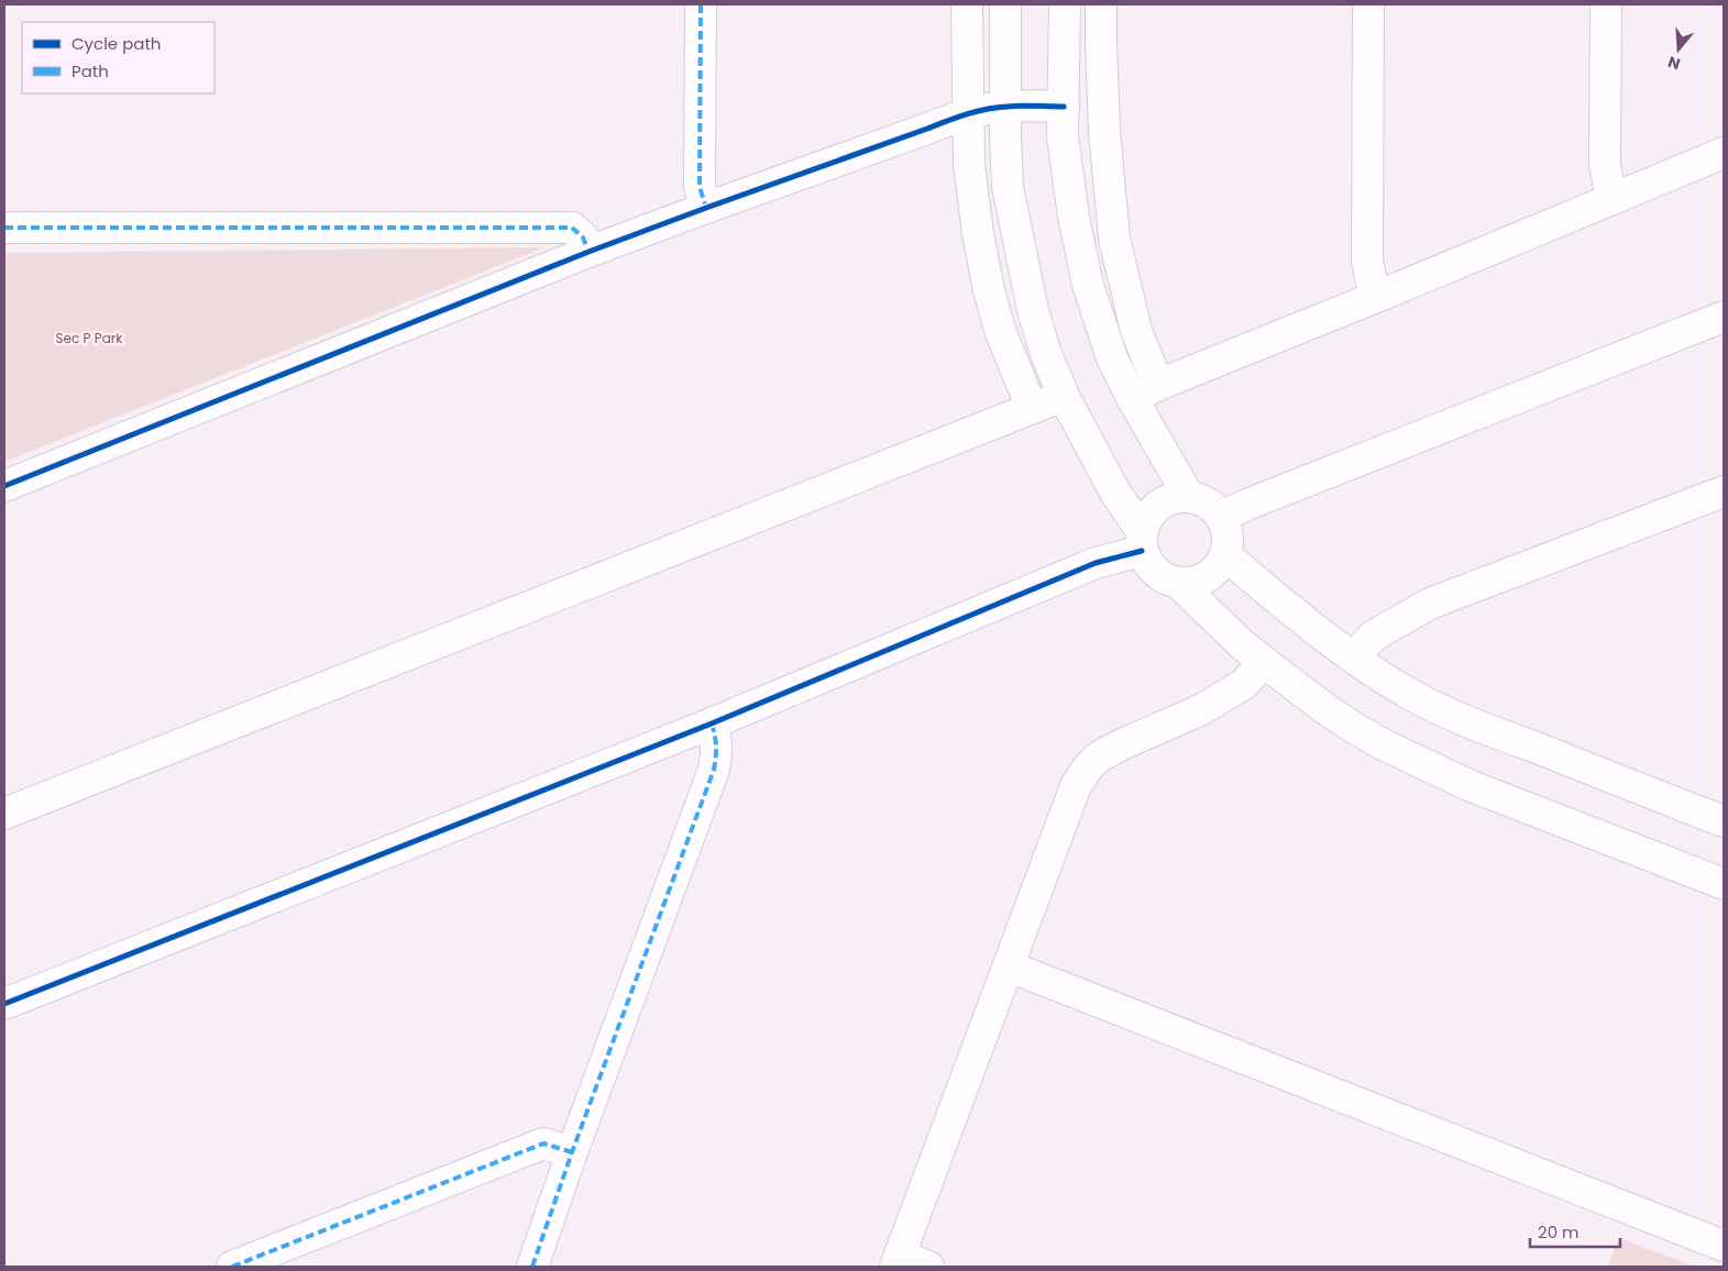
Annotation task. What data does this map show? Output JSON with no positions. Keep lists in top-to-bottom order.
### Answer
{
  "parks": ["Sec P Park"],
  "legend": ["Cycle path", "Path"],
  "scale_bar": "20 m",
  "north": "bottom"
}
